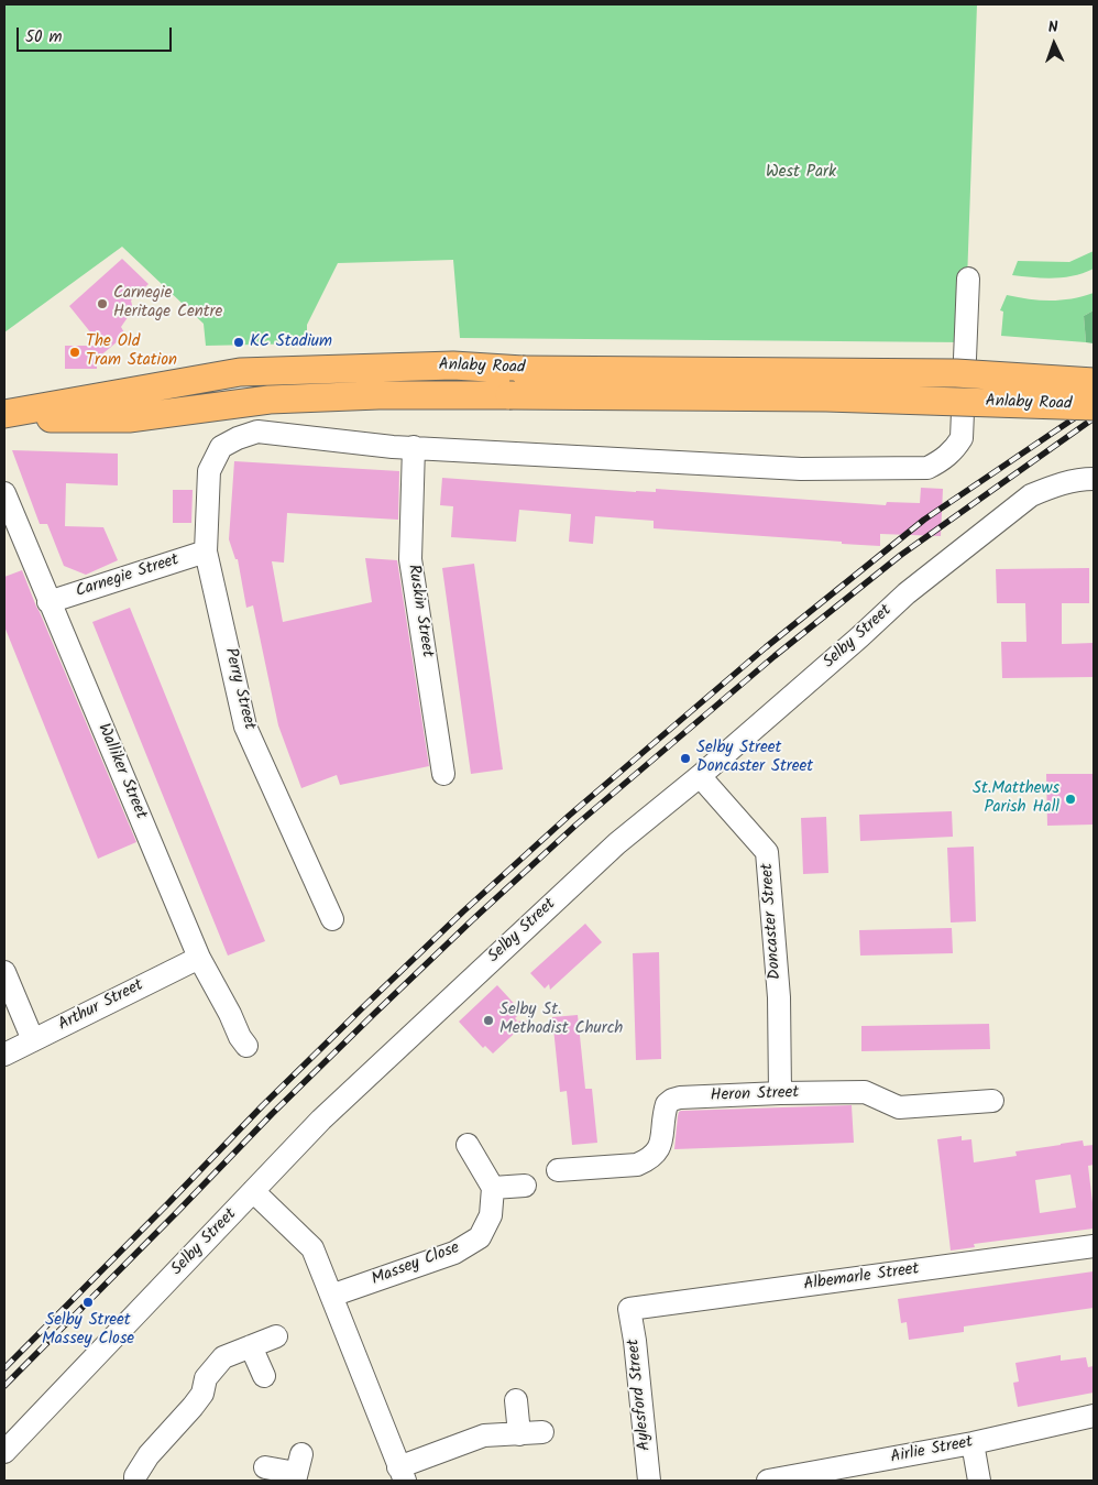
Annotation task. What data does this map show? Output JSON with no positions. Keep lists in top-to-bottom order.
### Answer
{
  "streets": {
    "main road": ["Anlaby Road"],
    "street": [
      "Carnegie Street",
      "Ruskin Street",
      "Selby Street",
      "Perry Street",
      "Walliker Street",
      "Doncaster Street",
      "Arthur Street",
      "Heron Street",
      "Massey Close",
      "Albemarle Street",
      "Aylesford Street",
      "Airlie Street"
    ]
  },
  "crossings": [
    ["Anlaby Road", "Ruskin Street"],
    ["Anlaby Road", "Perry Street"],
    ["Carnegie Street", "Perry Street"],
    ["Carnegie Street", "Walliker Street"],
    ["Selby Street", "Doncaster Street"],
    ["Walliker Street", "Arthur Street"],
    ["Doncaster Street", "Heron Street"],
    ["Albemarle Street", "Aylesford Street"]
  ],
  "parks": ["West Park"],
  "places": [
    "Carnegie Heritage Centre",
    "KC Stadium",
    "The Old Tram Station",
    "Selby Street Doncaster Street",
    "St.Matthews Parish Hall",
    "Selby St. Methodist Church",
    "Selby Street Massey Close"
  ],
  "scale_bar": "50 m",
  "north": "top"
}
